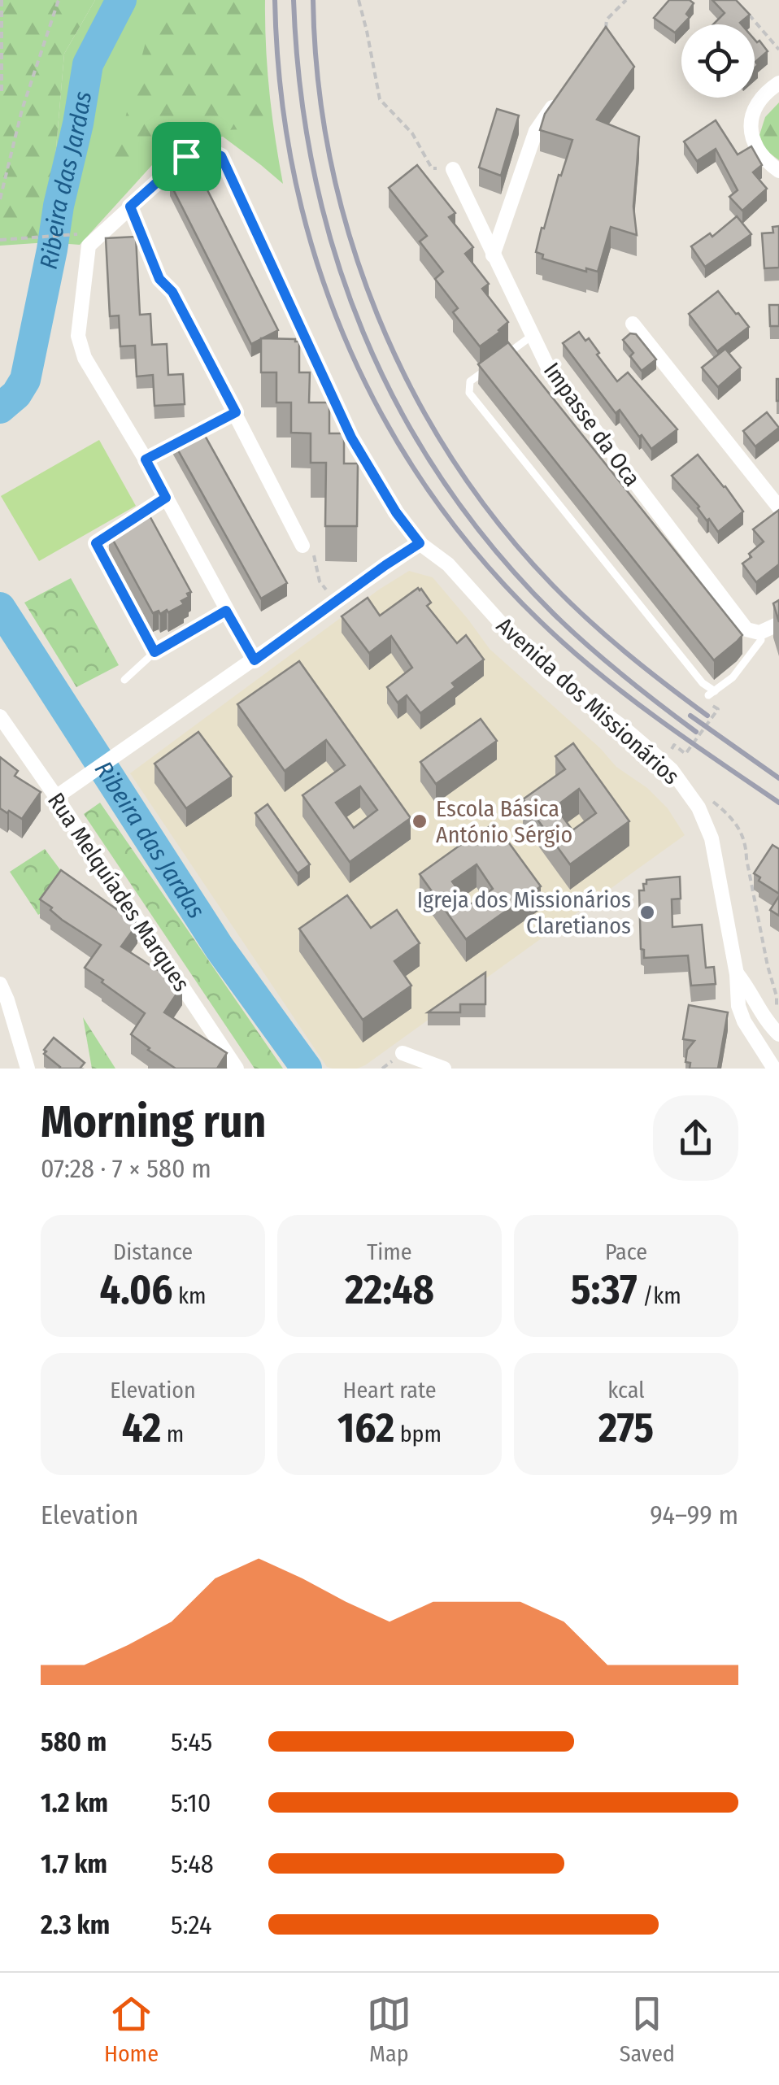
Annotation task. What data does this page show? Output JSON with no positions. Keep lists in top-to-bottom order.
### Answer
{
  "streets": {
    "street": ["Impasse da Oca", "Avenida dos Missionários", "Rua Melquíades Marques"]
  },
  "water": ["Ribeira das Jardas"],
  "places": ["Escola Básica António Sérgio", "Igreja dos Missionários Claretianos"],
  "page": {
    "heading": ["Morning run", "07:28 · 7 × 580 m"],
    "stats": [
      ["Distance", "4.06 km"],
      ["Time", "22:48"],
      ["Pace", "5:37 /km"],
      ["Elevation", "42 m"],
      ["Heart rate", "162 bpm"],
      ["kcal", "275"]
    ],
    "chart": ["Elevation", "94–99 m"],
    "list": [
      {
        "name": "580 m",
        "note": "5:45"
      },
      {
        "name": "1.2 km",
        "note": "5:10"
      },
      {
        "name": "1.7 km",
        "note": "5:48"
      },
      {
        "name": "2.3 km",
        "note": "5:24"
      }
    ],
    "tabs": ["Home", "Map", "Saved"]
  }
}
